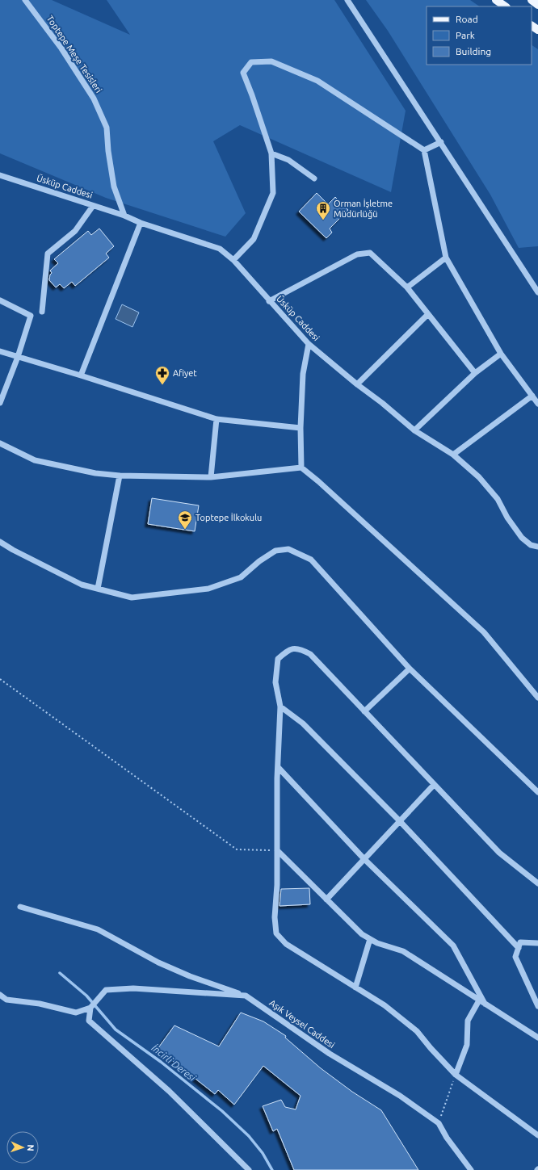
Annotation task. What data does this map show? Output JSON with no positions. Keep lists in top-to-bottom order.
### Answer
{
  "streets": {
    "street": ["Toptepe Meşe Tesisleri", "Üsküp Caddesi", "Aşık Veysel Caddesi"]
  },
  "crossings": [
    ["Toptepe Meşe Tesisleri", "Üsküp Caddesi"]
  ],
  "water": ["İncirli Deresi"],
  "places": {
    "building": ["Orman İşletme Müdürlüğü"],
    "pharmacy": ["Afiyet"],
    "school or university": ["Toptepe İlkokulu"]
  },
  "legend": ["Road", "Park", "Building"],
  "north": "right"
}
